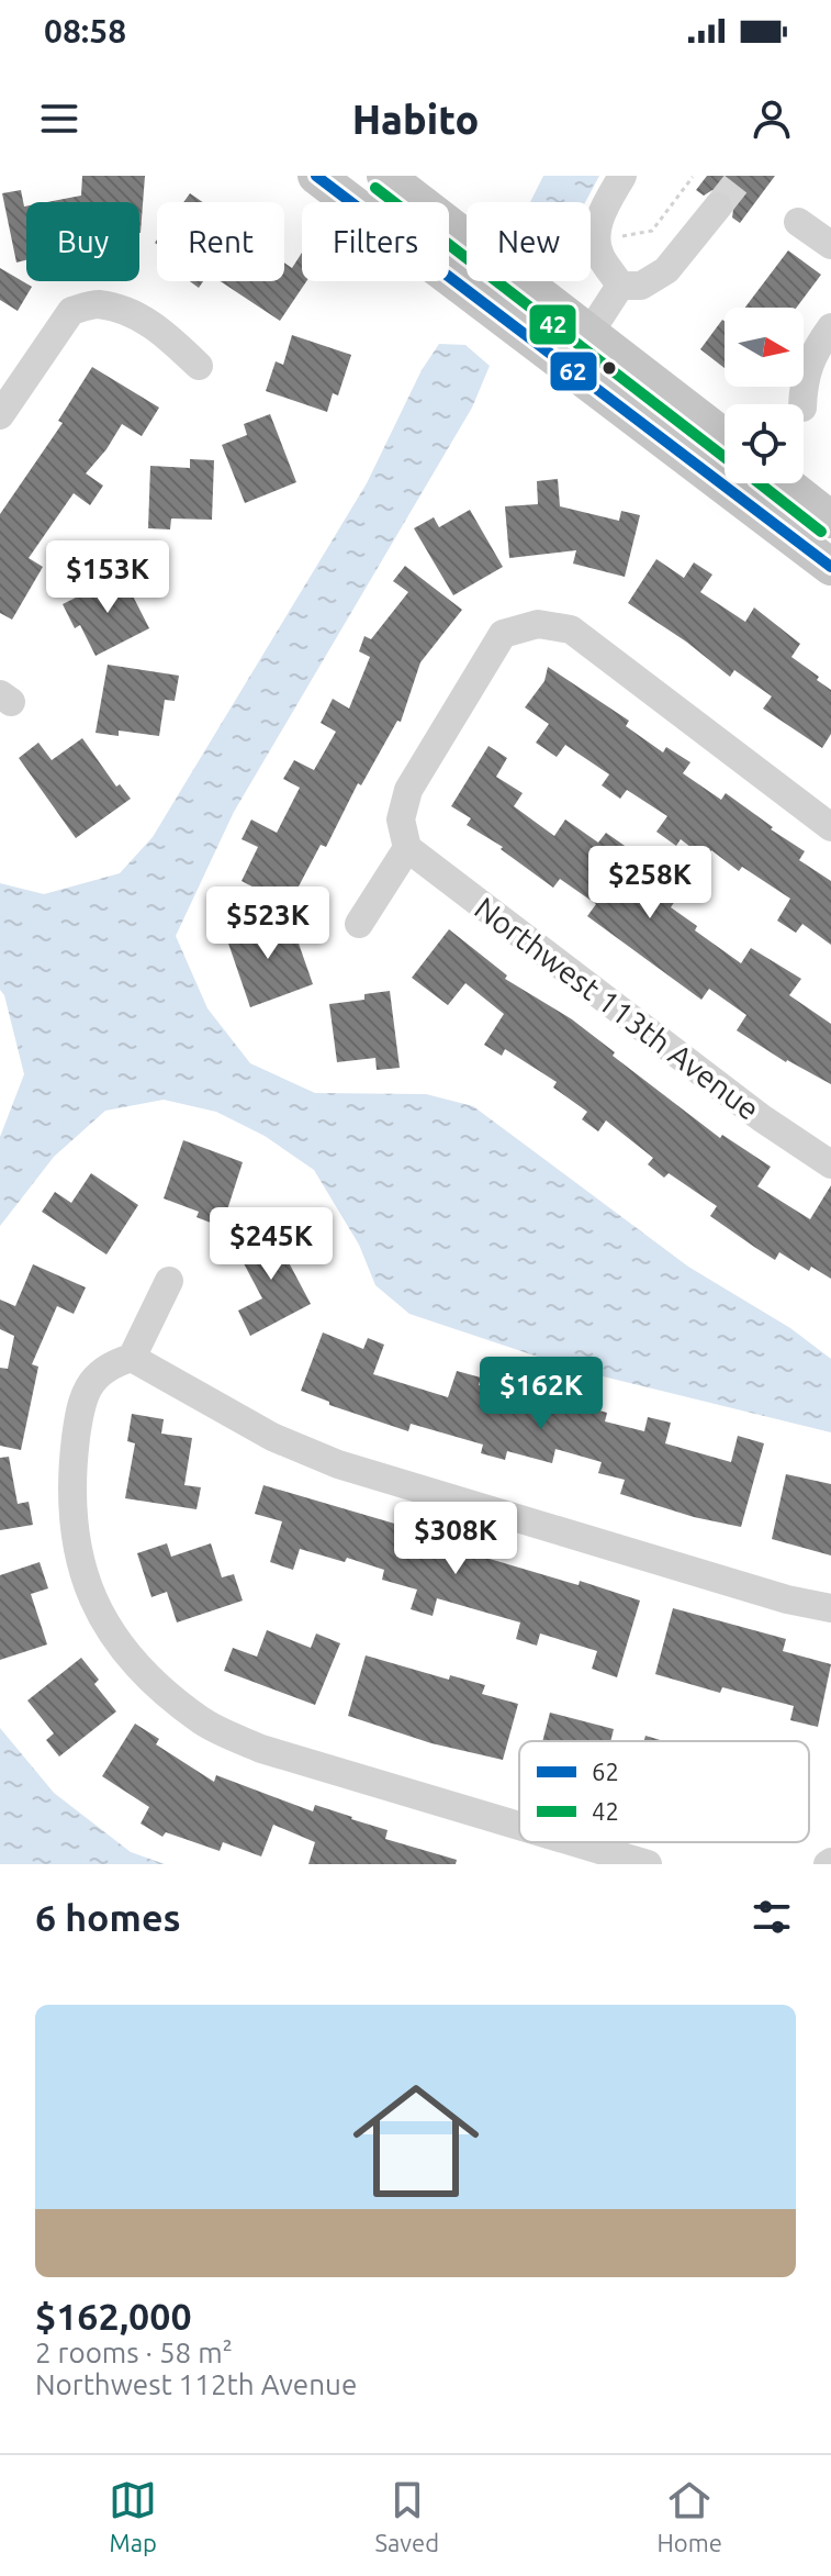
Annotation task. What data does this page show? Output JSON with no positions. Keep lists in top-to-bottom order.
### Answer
{
  "streets": {
    "street": ["Northwest 113th Avenue"]
  },
  "lines": ["transit line 62", "transit line 42"],
  "legend": ["62", "42"],
  "north": "right",
  "page": {
    "status": "08:58",
    "header": "Habito",
    "chip": [
      "Buy",
      "Rent",
      "Filters",
      "New"
    ],
    "price": [
      "$153K",
      "$258K",
      "$523K",
      "$245K",
      "$162K",
      "$308K"
    ],
    "heading": "6 homes",
    "list": [
      {
        "name": "$162,000",
        "note": "2 rooms · 58 m² · Northwest 112th Avenue"
      }
    ],
    "tabs": ["Map", "Saved", "Home"]
  }
}
